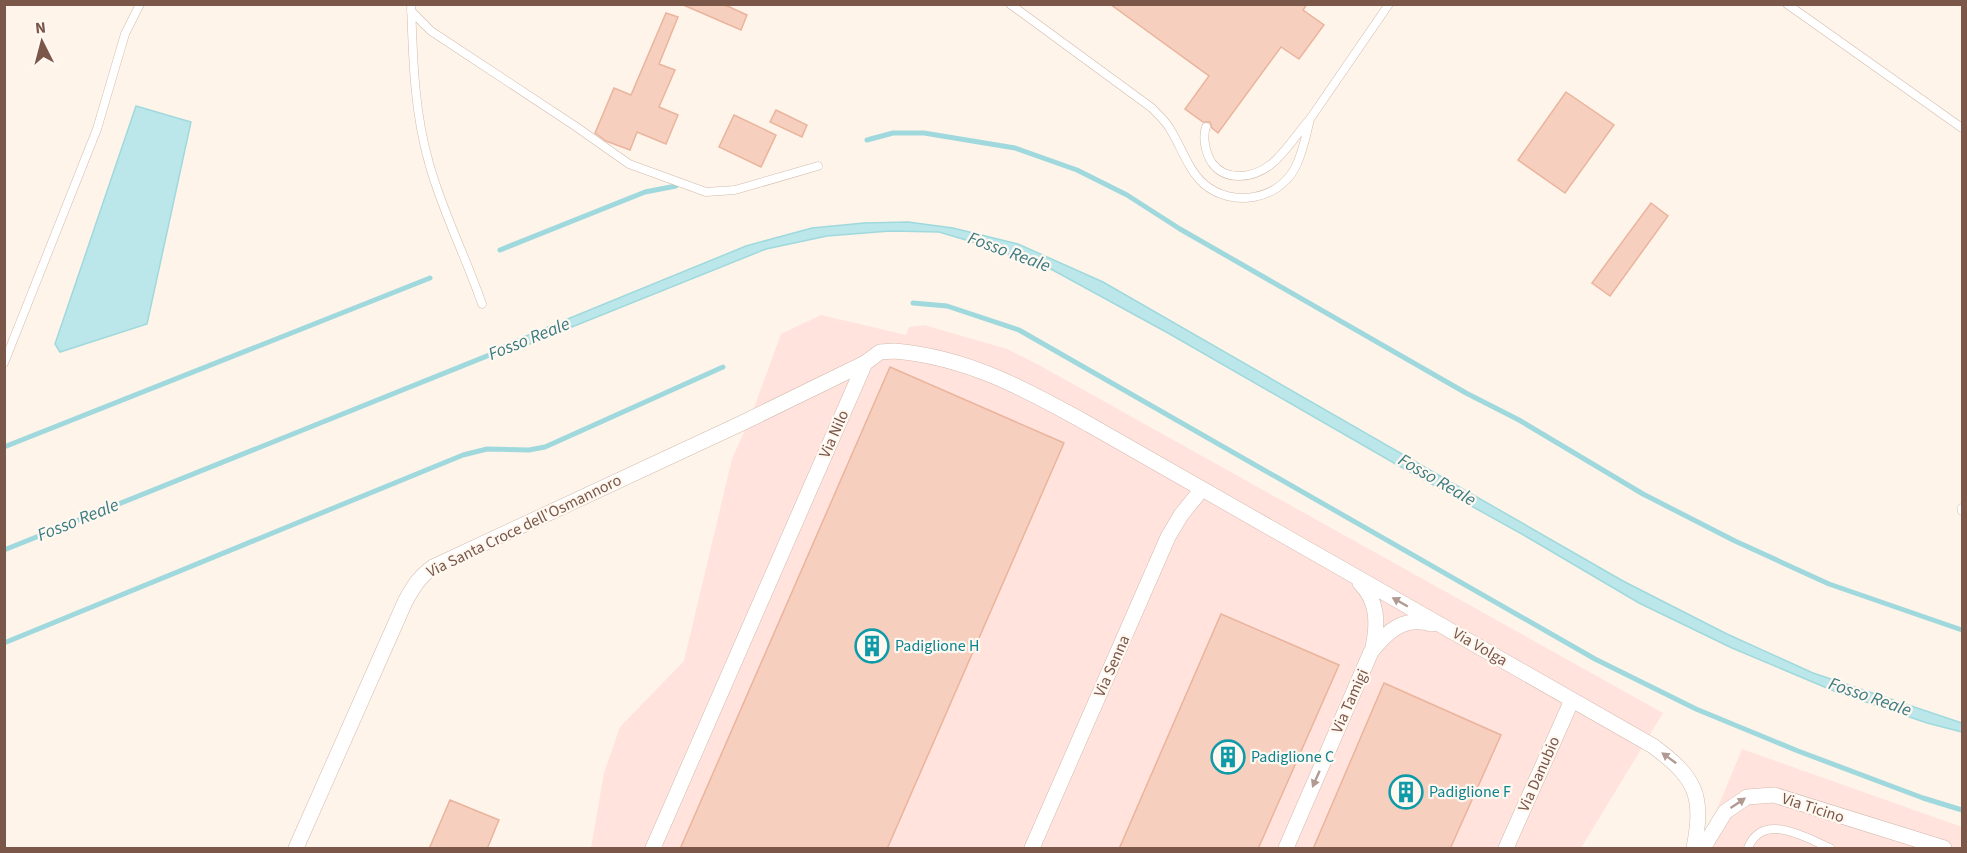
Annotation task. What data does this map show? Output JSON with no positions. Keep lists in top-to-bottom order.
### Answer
{
  "streets": {
    "street": [
      "Via Nilo",
      "Via Santa Croce dell'Osmannoro",
      "Via Volga",
      "Via Senna",
      "Via Tamigi",
      "Via Danubio",
      "Via Ticino"
    ]
  },
  "crossings": [
    ["Via Nilo", "Via Santa Croce dell'Osmannoro"],
    ["Via Volga", "Via Senna"],
    ["Via Volga", "Via Tamigi"],
    ["Via Volga", "Via Danubio"]
  ],
  "one_way": ["Via Volga", "Via Tamigi", "Via Ticino"],
  "water": ["Fosso Reale"],
  "places": {
    "building": ["Padiglione H", "Padiglione C", "Padiglione F"]
  },
  "north": "top"
}
